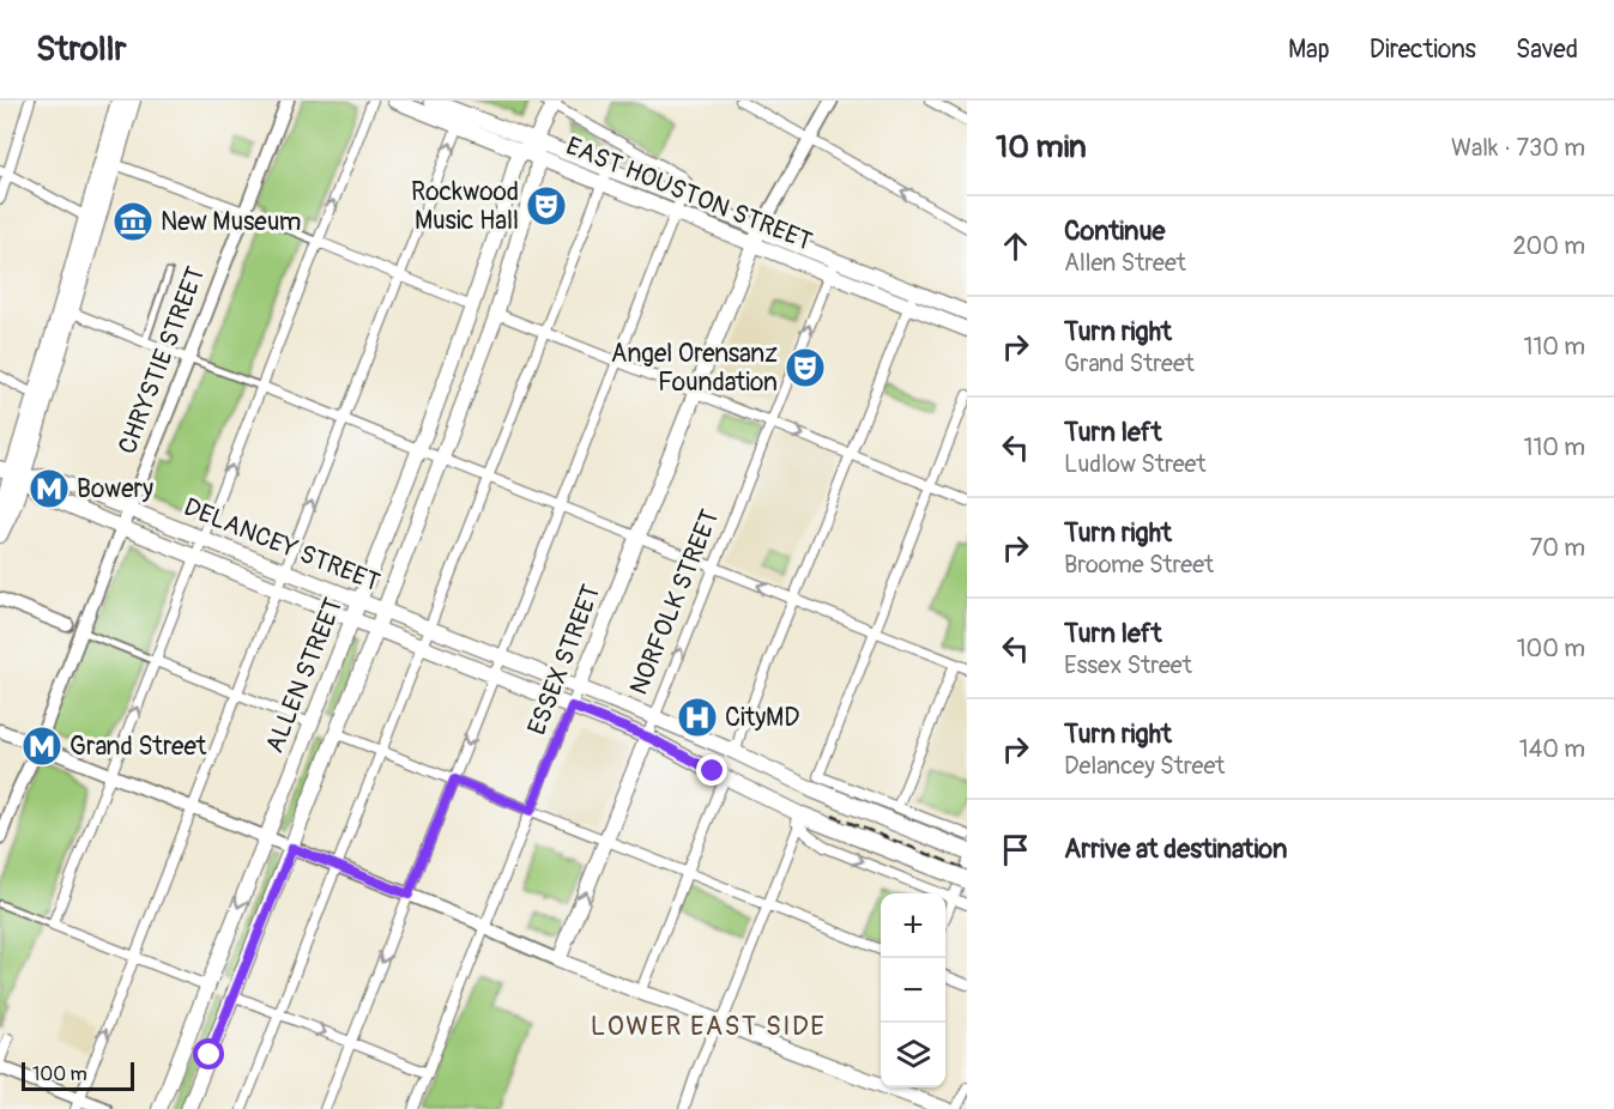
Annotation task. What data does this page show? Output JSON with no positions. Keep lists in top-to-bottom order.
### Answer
{
  "streets": {
    "main road": [
      "EAST HOUSTON STREET",
      "CHRYSTIE STREET",
      "DELANCEY STREET",
      "NORFOLK STREET",
      "ESSEX STREET",
      "ALLEN STREET"
    ]
  },
  "crossings": [
    ["EAST HOUSTON STREET", "NORFOLK STREET"],
    ["EAST HOUSTON STREET", "ESSEX STREET"],
    ["EAST HOUSTON STREET", "ALLEN STREET"],
    ["CHRYSTIE STREET", "DELANCEY STREET"],
    ["DELANCEY STREET", "NORFOLK STREET"],
    ["DELANCEY STREET", "ESSEX STREET"],
    ["DELANCEY STREET", "ALLEN STREET"]
  ],
  "one_way": ["NORFOLK STREET"],
  "districts": ["LOWER EAST SIDE"],
  "places": {
    "theatre": ["Rockwood Music Hall", "Angel Orensanz Foundation"],
    "museum": ["New Museum"],
    "metro station": ["Bowery", "Grand Street"],
    "hospital": ["CityMD"]
  },
  "scale_bar": "100 m",
  "page": {
    "header": "Strollr",
    "nav": ["Map", "Directions", "Saved"],
    "heading": ["10 min", "Walk · 730 m"],
    "list": [
      ["Continue", "Allen Street", "200 m"],
      ["Turn right", "Grand Street", "110 m"],
      ["Turn left", "Ludlow Street", "110 m"],
      ["Turn right", "Broome Street", "70 m"],
      ["Turn left", "Essex Street", "100 m"],
      ["Turn right", "Delancey Street", "140 m"],
      "Arrive at destination"
    ],
    "map_buttons": ["+", "−"],
    "scale": "100 m"
  }
}
